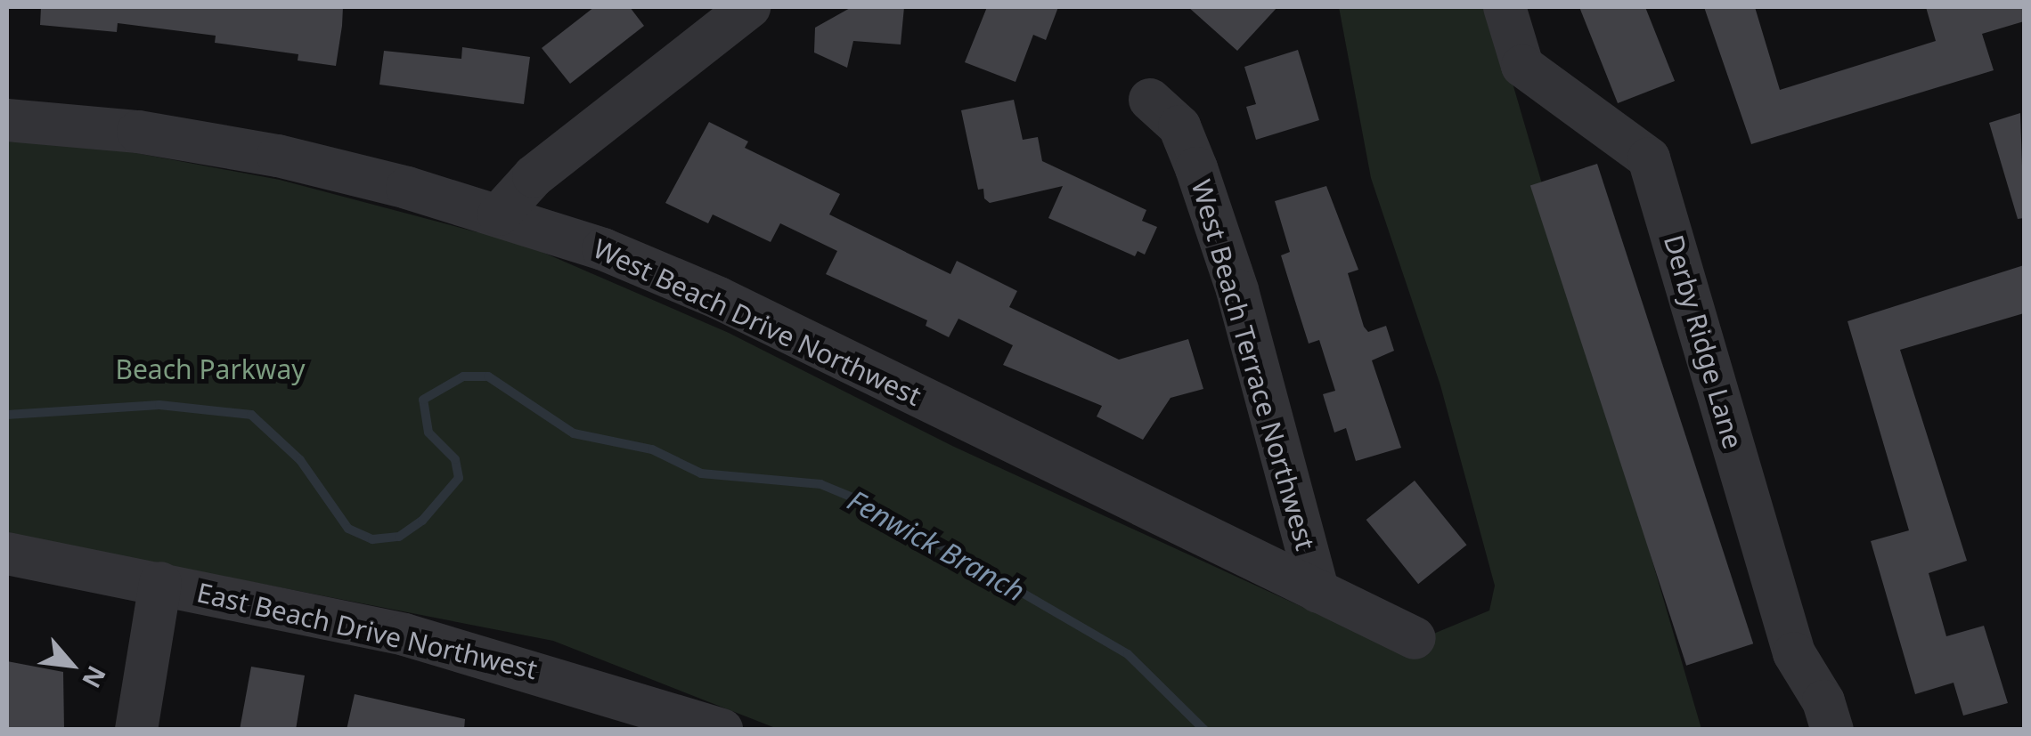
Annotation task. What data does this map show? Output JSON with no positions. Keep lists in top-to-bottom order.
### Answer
{
  "streets": {
    "street": [
      "West Beach Drive Northwest",
      "Derby Ridge Lane",
      "West Beach Terrace Northwest",
      "East Beach Drive Northwest"
    ]
  },
  "crossings": [
    ["West Beach Drive Northwest", "West Beach Terrace Northwest"]
  ],
  "water": ["Fenwick Branch"],
  "parks": ["Beach Parkway"],
  "north": "bottom right"
}
